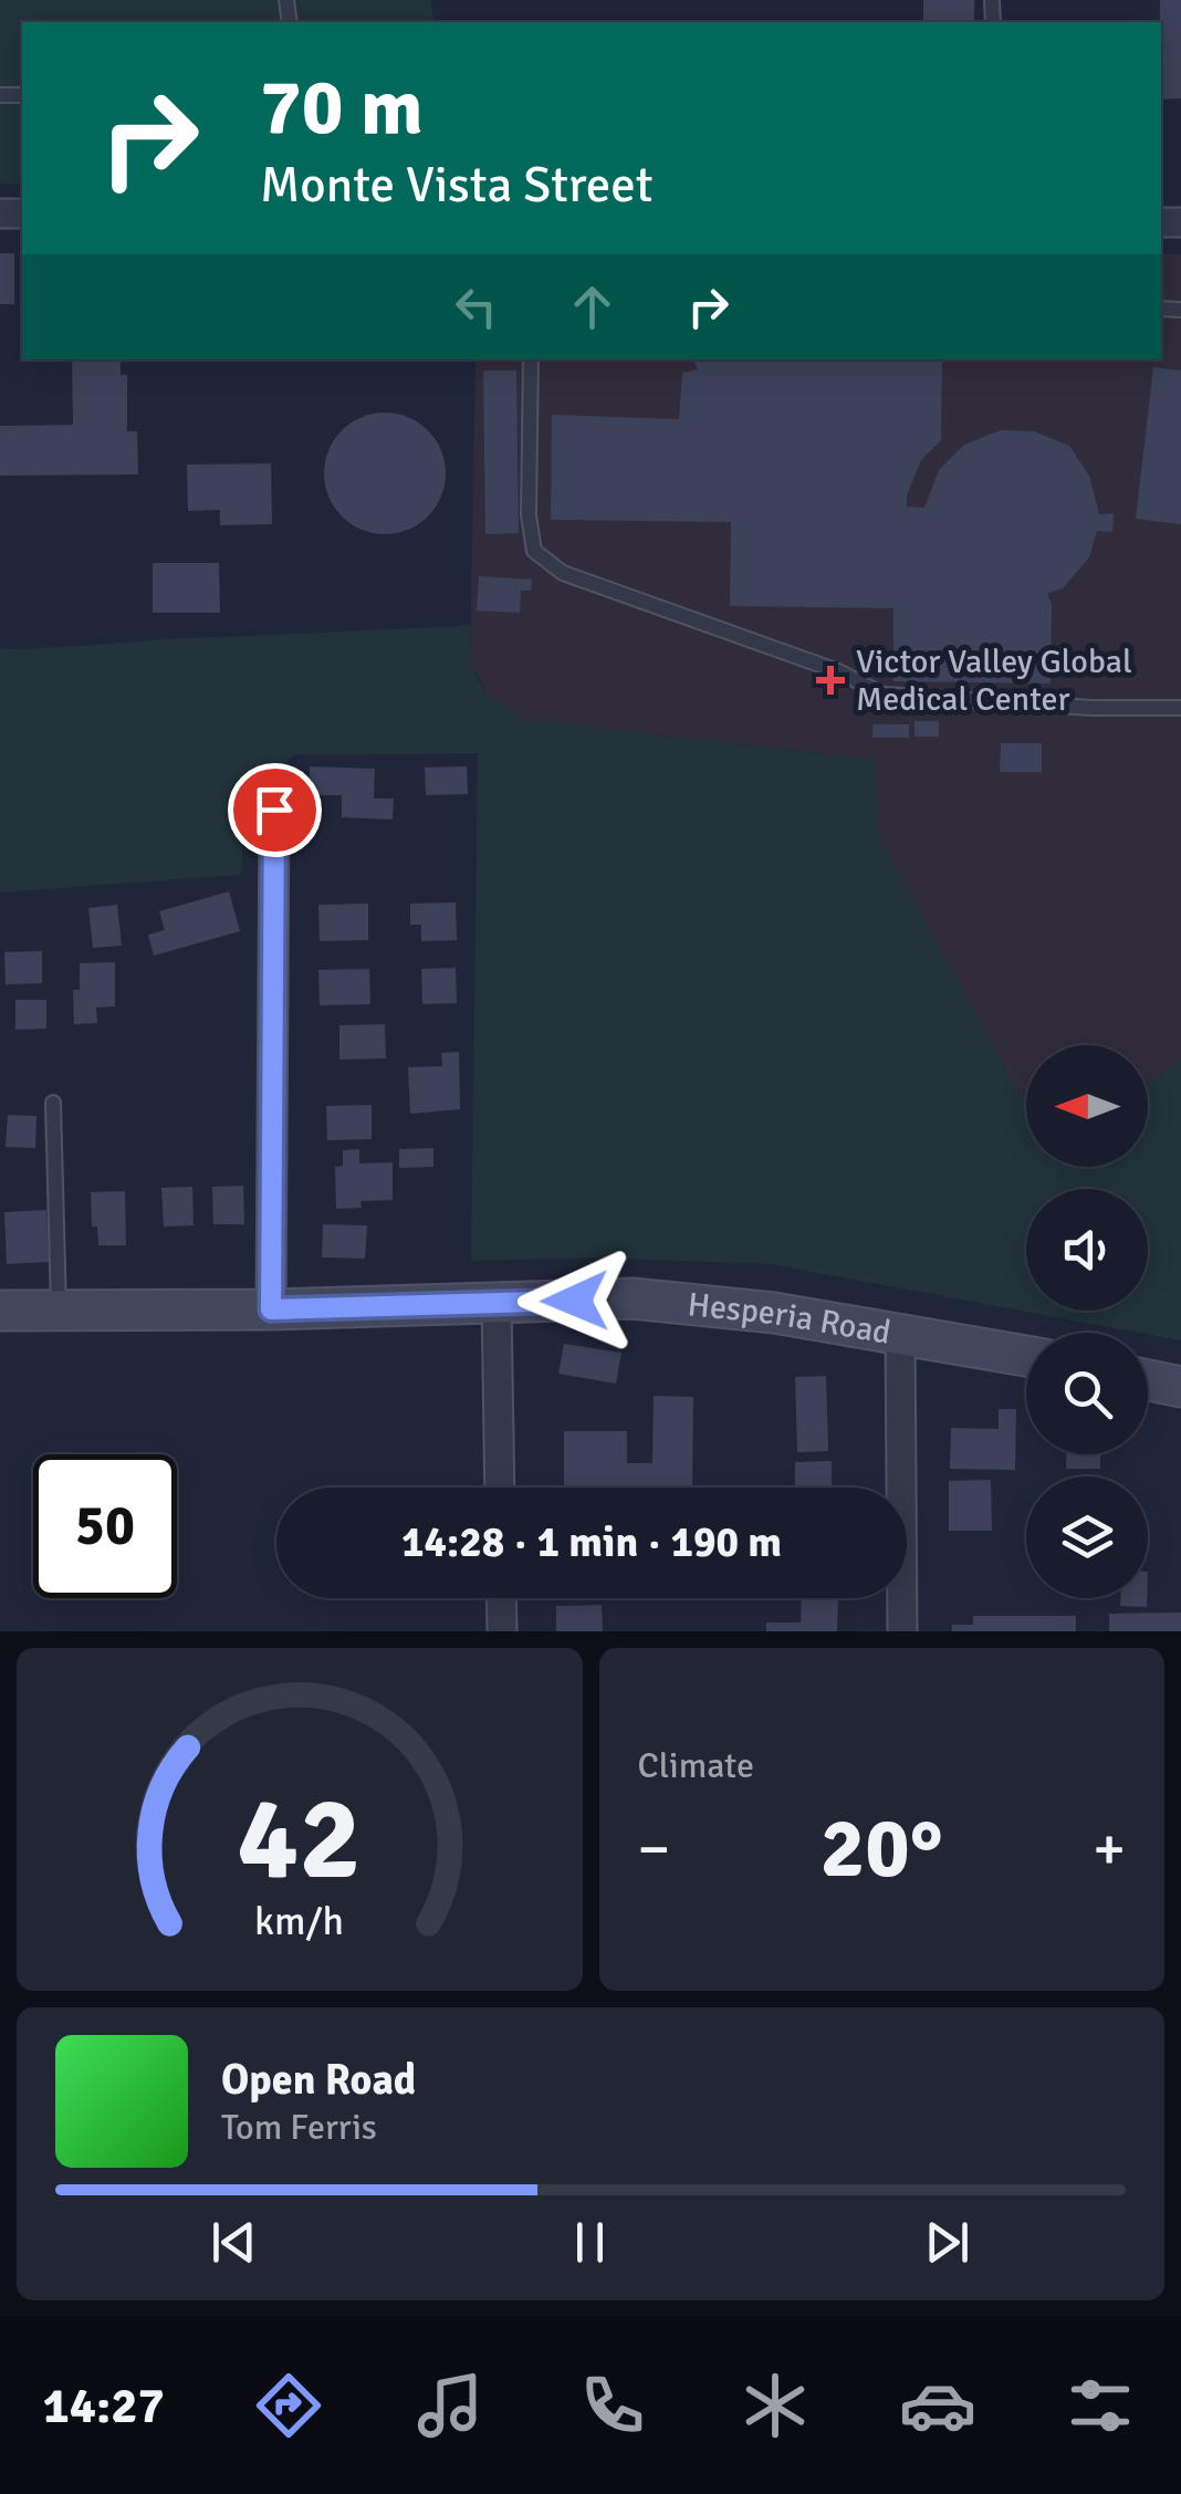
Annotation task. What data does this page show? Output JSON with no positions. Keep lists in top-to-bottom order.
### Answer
{
  "streets": {
    "main road": ["Hesperia Road"]
  },
  "places": {
    "health": ["Victor Valley Global Medical Center"]
  },
  "north": "left",
  "page": {
    "turn": ["70 m", "Monte Vista Street"],
    "limit": "50",
    "trip": "14:28 · 1 min · 190 m",
    "tile": "Climate",
    "heat": ["−", "20°", "+"],
    "song": ["Open Road", "Tom Ferris"],
    "tabs": "14:27",
    "gauge": ["42", "km/h"]
  }
}
